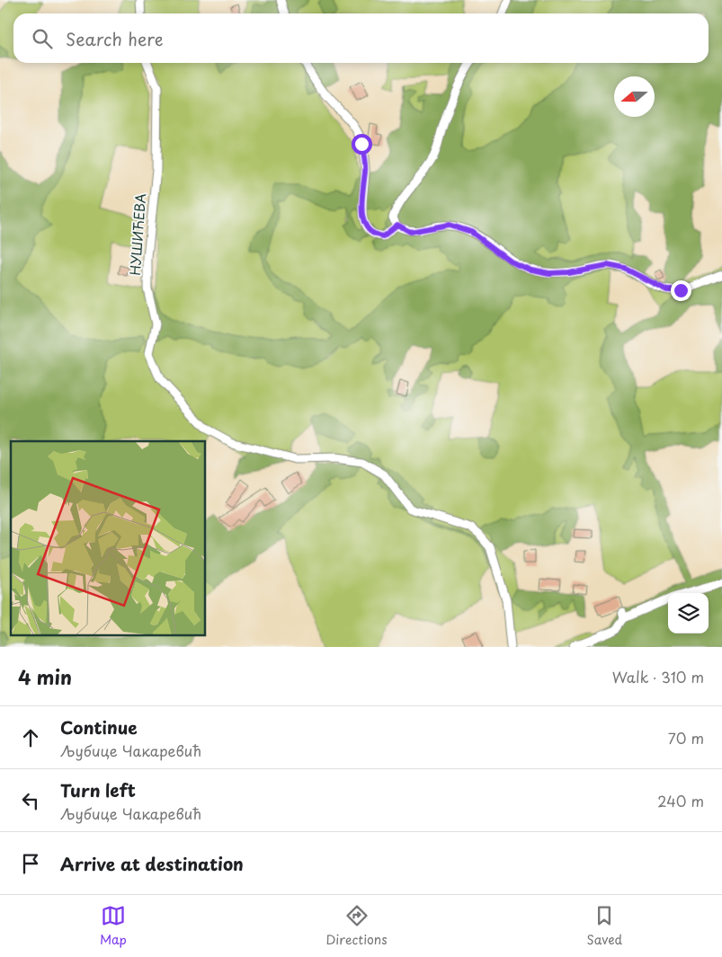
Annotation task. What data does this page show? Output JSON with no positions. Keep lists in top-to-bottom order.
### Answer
{
  "streets": {
    "street": ["НУШИЋЕВА"]
  },
  "north": "left",
  "page": {
    "search": "Search here",
    "heading": ["4 min", "Walk · 310 m"],
    "list": [
      ["Continue", "Љубице Чакаревић", "70 m"],
      ["Turn left", "Љубице Чакаревић", "240 m"],
      "Arrive at destination"
    ],
    "nav": ["Map", "Directions", "Saved"]
  }
}
